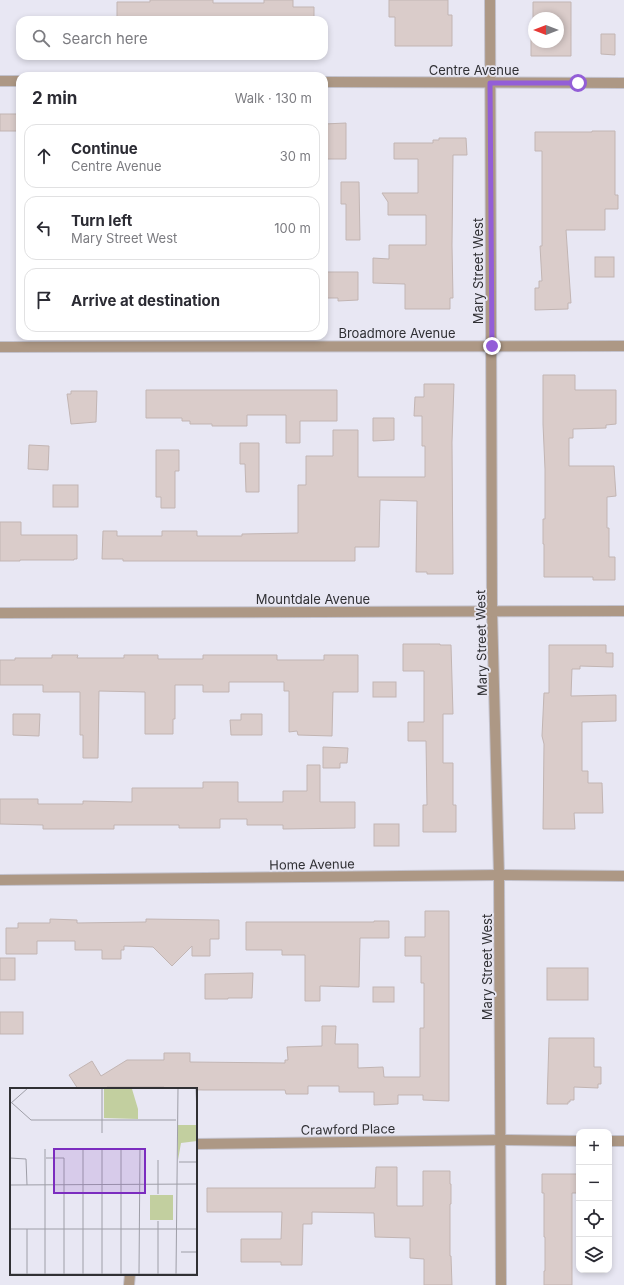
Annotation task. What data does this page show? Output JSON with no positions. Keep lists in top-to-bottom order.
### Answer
{
  "streets": {
    "street": [
      "Centre Avenue",
      "Mary Street West",
      "Broadmore Avenue",
      "Mountdale Avenue",
      "Home Avenue",
      "Crawford Place"
    ]
  },
  "crossings": [
    ["Centre Avenue", "Mary Street West"],
    ["Mary Street West", "Broadmore Avenue"],
    ["Mary Street West", "Mountdale Avenue"],
    ["Mary Street West", "Home Avenue"],
    ["Mary Street West", "Crawford Place"]
  ],
  "north": "left",
  "page": {
    "search": "Search here",
    "heading": ["2 min", "Walk · 130 m"],
    "list": [
      ["Continue", "Centre Avenue", "30 m"],
      ["Turn left", "Mary Street West", "100 m"],
      "Arrive at destination"
    ],
    "map_buttons": ["+", "−"]
  }
}
